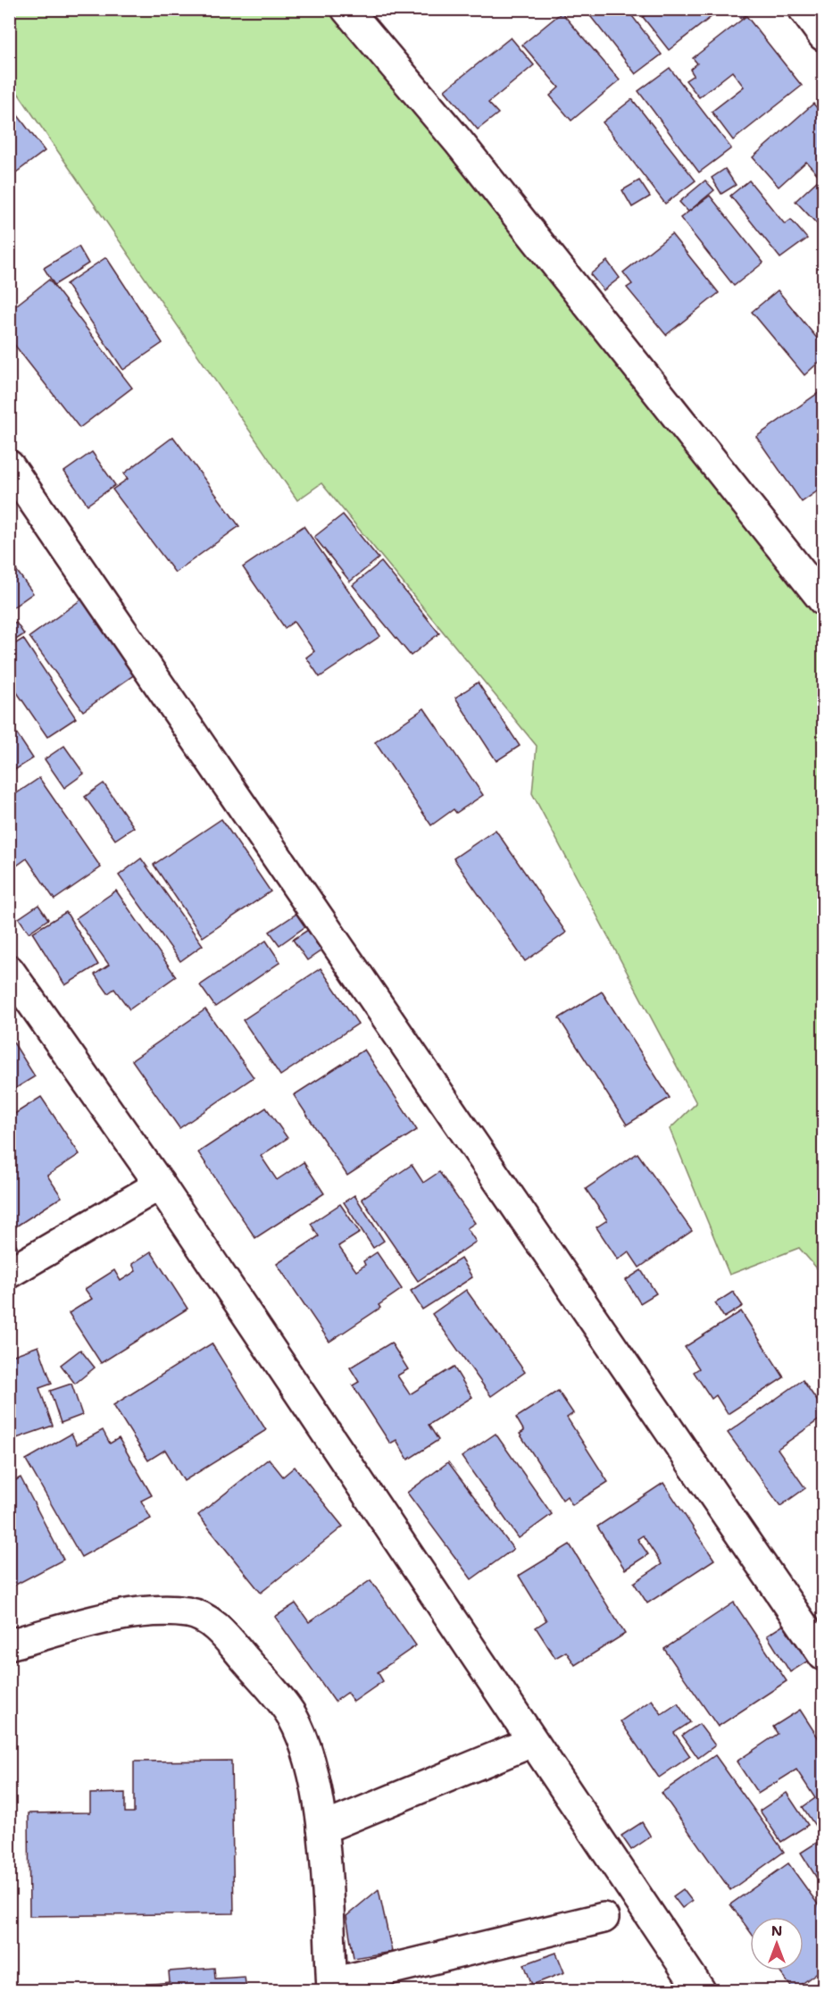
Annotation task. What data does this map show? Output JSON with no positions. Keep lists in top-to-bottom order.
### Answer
{
  "north": "top"
}
